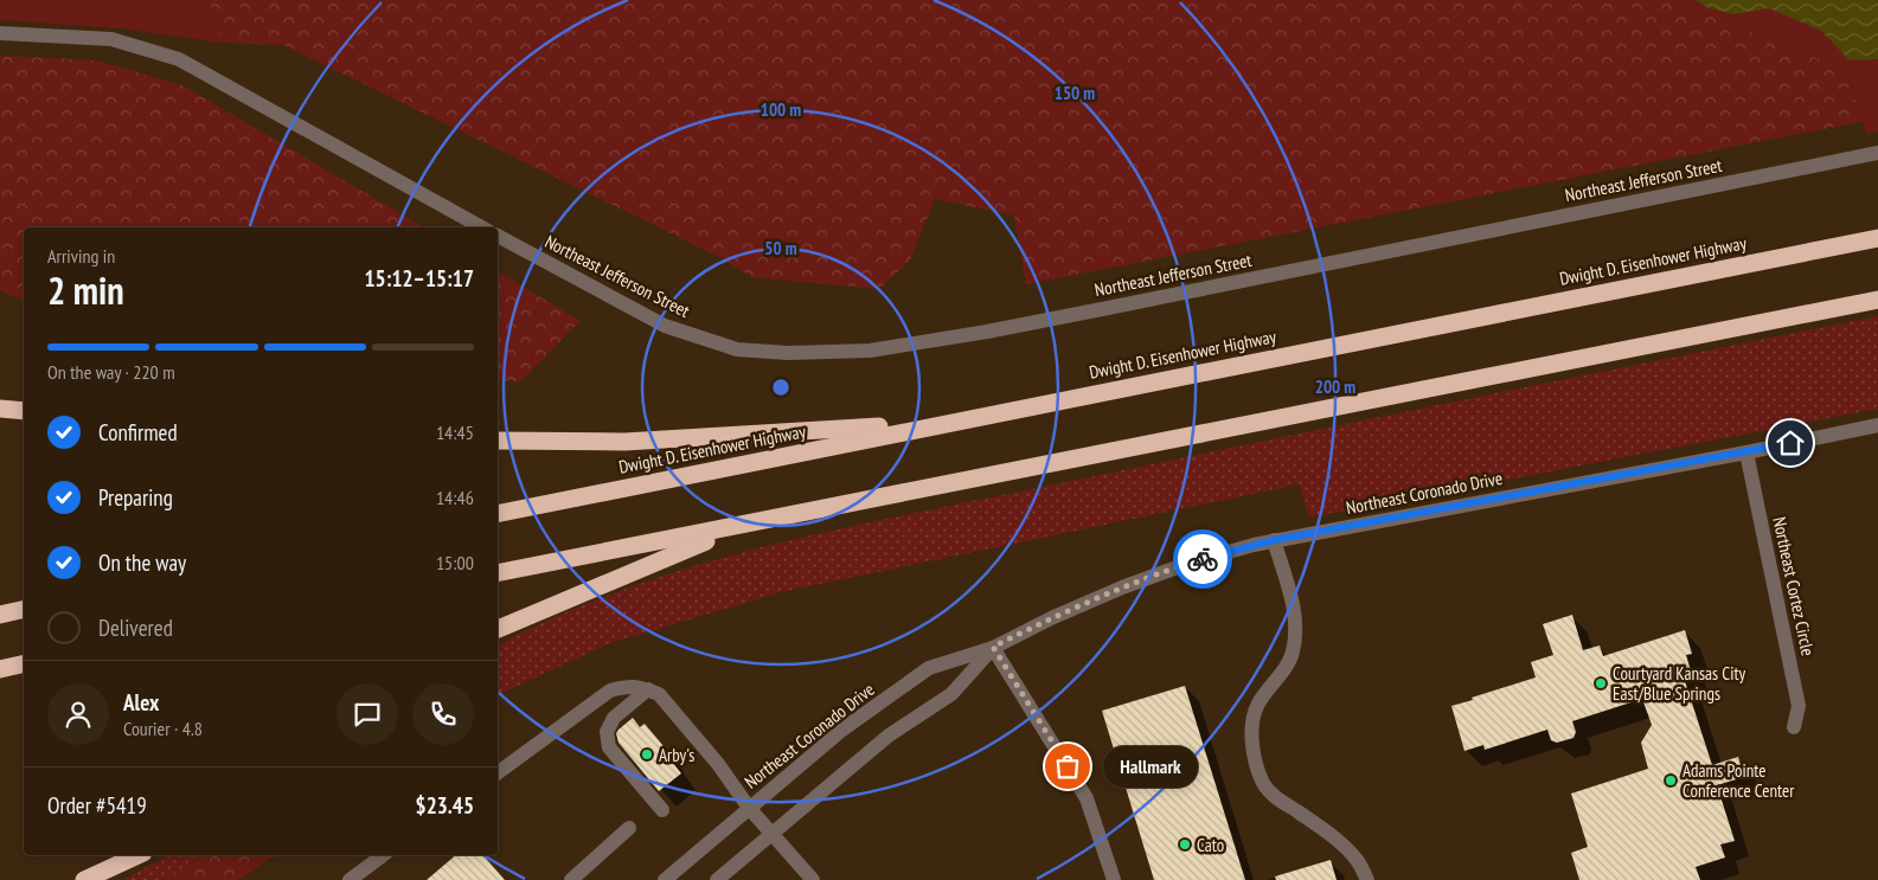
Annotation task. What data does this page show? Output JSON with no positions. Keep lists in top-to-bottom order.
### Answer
{
  "streets": {
    "highway": ["Dwight D. Eisenhower Highway"],
    "street": ["Northeast Jefferson Street", "Northeast Coronado Drive", "Northeast Cortez Circle"]
  },
  "crossings": [
    ["Northeast Coronado Drive", "Northeast Cortez Circle"]
  ],
  "places": [
    "Courtyard Kansas City East/Blue Springs",
    "Arby's",
    "Hallmark",
    "Adams Pointe Conference Center",
    "Cato"
  ],
  "page": {
    "heading": ["2 min", "Arriving in", "15:12–15:17"],
    "panel": [
      "Alex",
      "Courier · 4.8",
      "Order #5419",
      "$23.45"
    ],
    "bar": "On the way · 220 m",
    "list": [
      ["Confirmed", "14:45"],
      ["Preparing", "14:46"],
      ["On the way", "15:00"],
      "Delivered"
    ],
    "bubble": "Hallmark"
  },
  "rings": [
    "150 m",
    "100 m",
    "50 m",
    "200 m"
  ]
}
